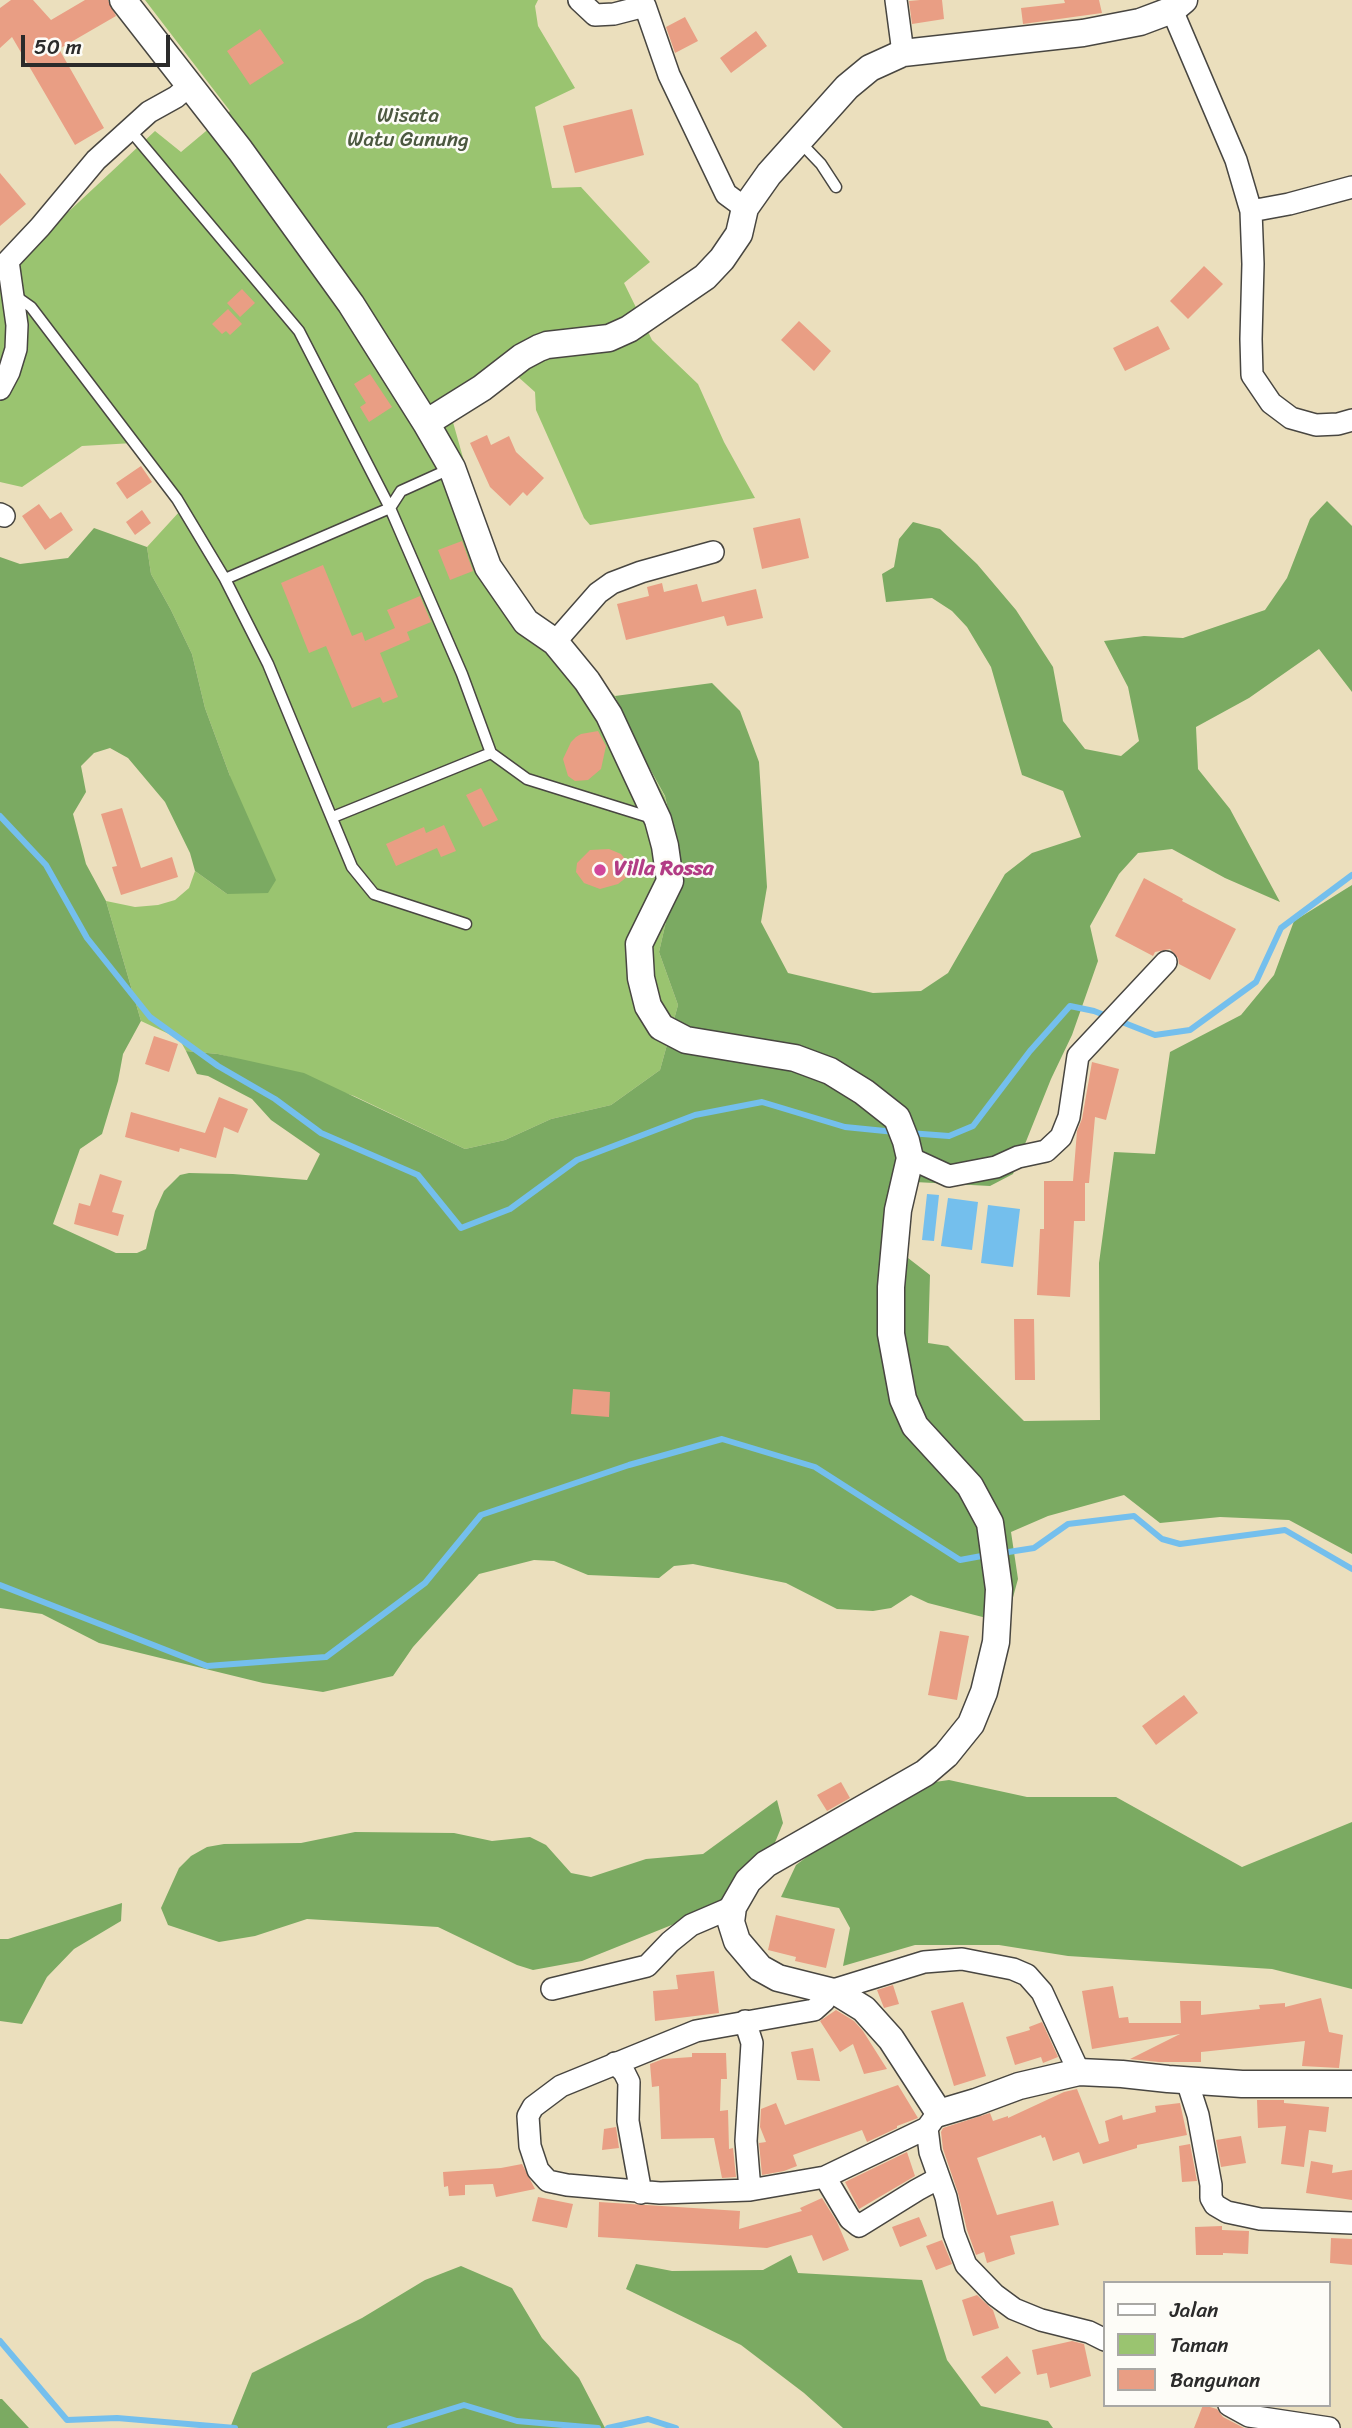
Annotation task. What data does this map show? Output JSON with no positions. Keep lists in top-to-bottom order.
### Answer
{
  "parks": ["Wisata Watu Gunung"],
  "places": ["Villa Rossa"],
  "legend": ["Jalan", "Taman", "Bangunan"],
  "scale_bar": "50 m"
}
